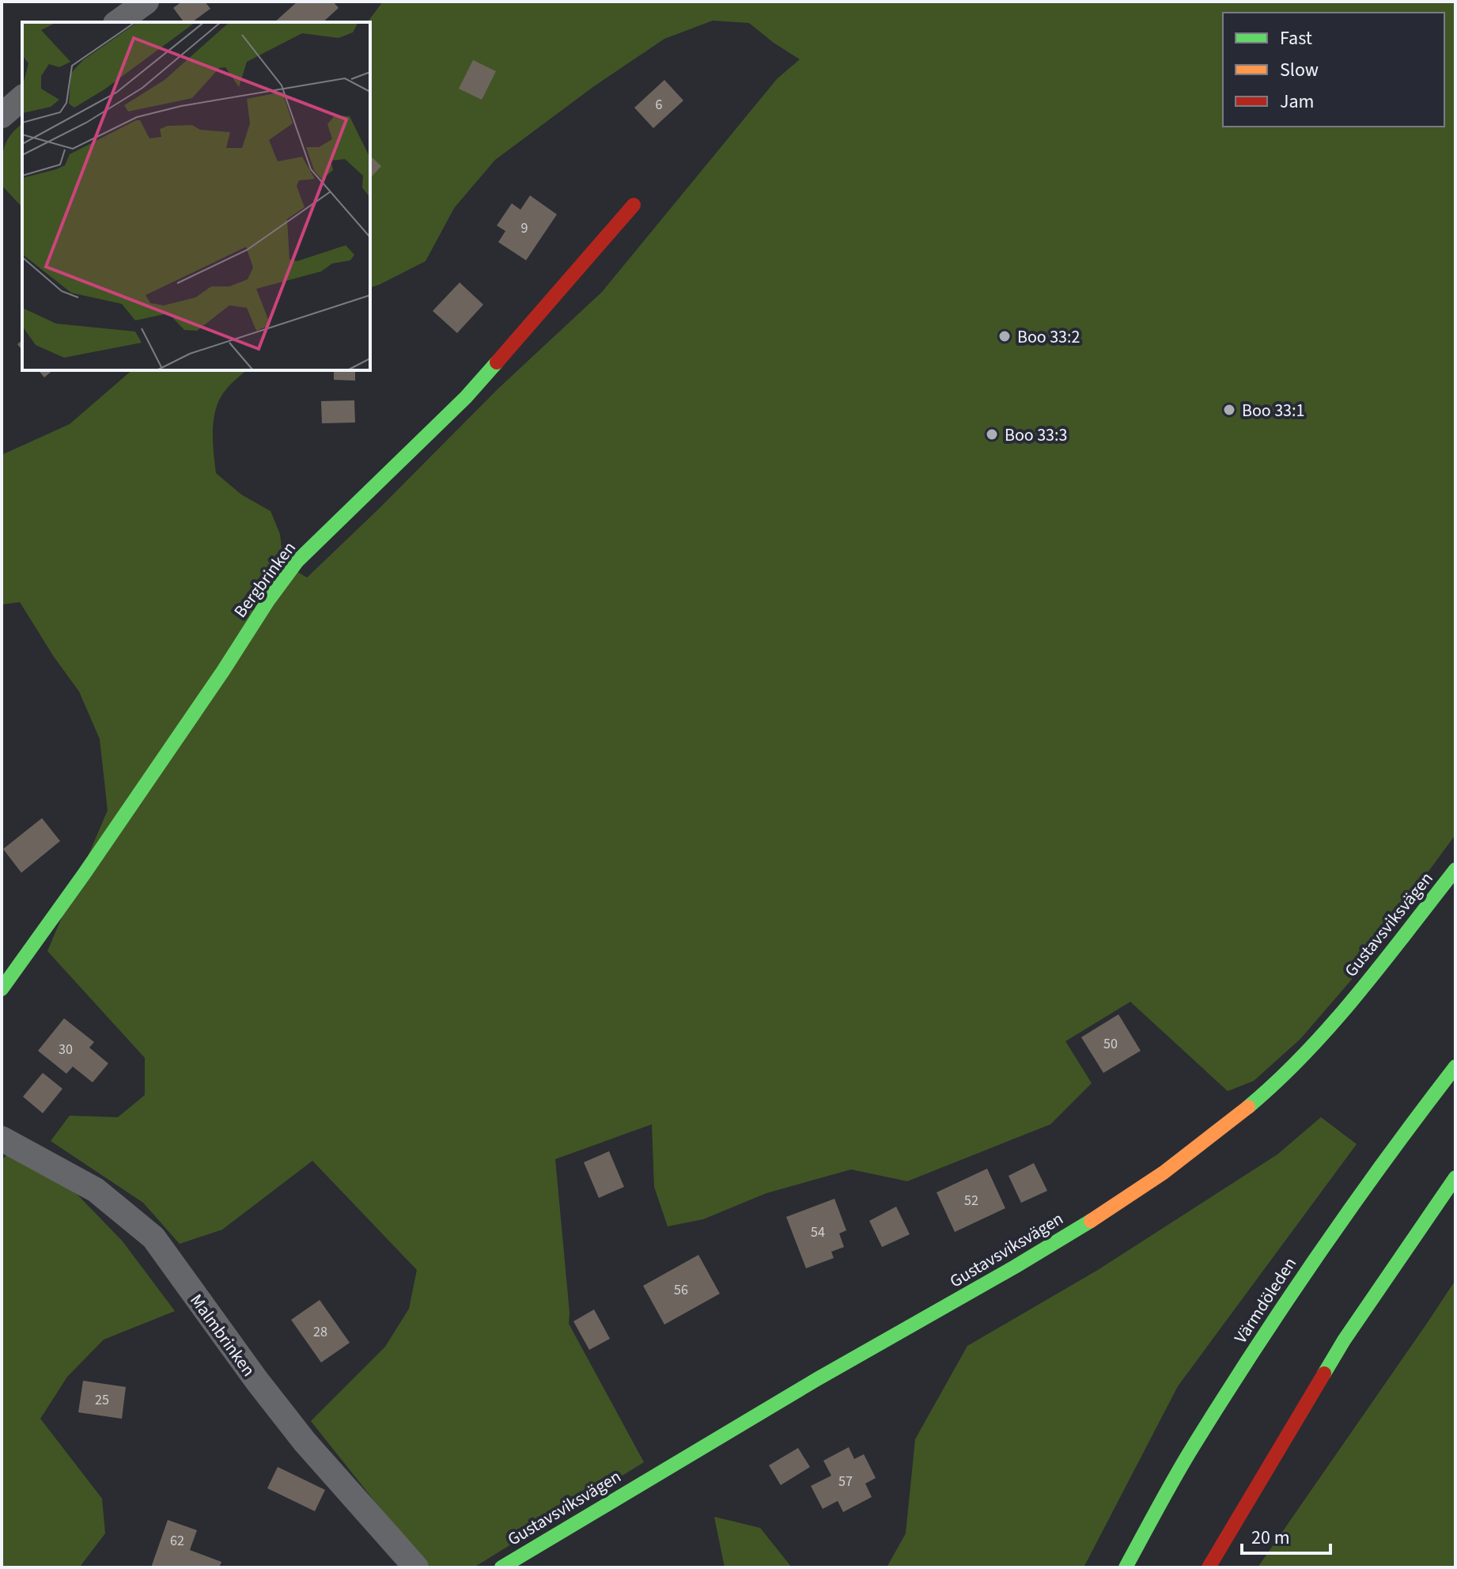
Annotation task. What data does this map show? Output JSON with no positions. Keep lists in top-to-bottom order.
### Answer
{
  "streets": {
    "main road": ["Bergbrinken", "Gustavsviksvägen", "Värmdöleden"],
    "street": ["Malmbrinken"]
  },
  "places": ["Boo 33:2", "Boo 33:1", "Boo 33:3"],
  "house_numbers": [
    "6",
    "9",
    "50",
    "30",
    "52",
    "54",
    "56",
    "28",
    "25",
    "57",
    "62"
  ],
  "legend": ["Fast", "Slow", "Jam"],
  "scale_bar": "20 m"
}
